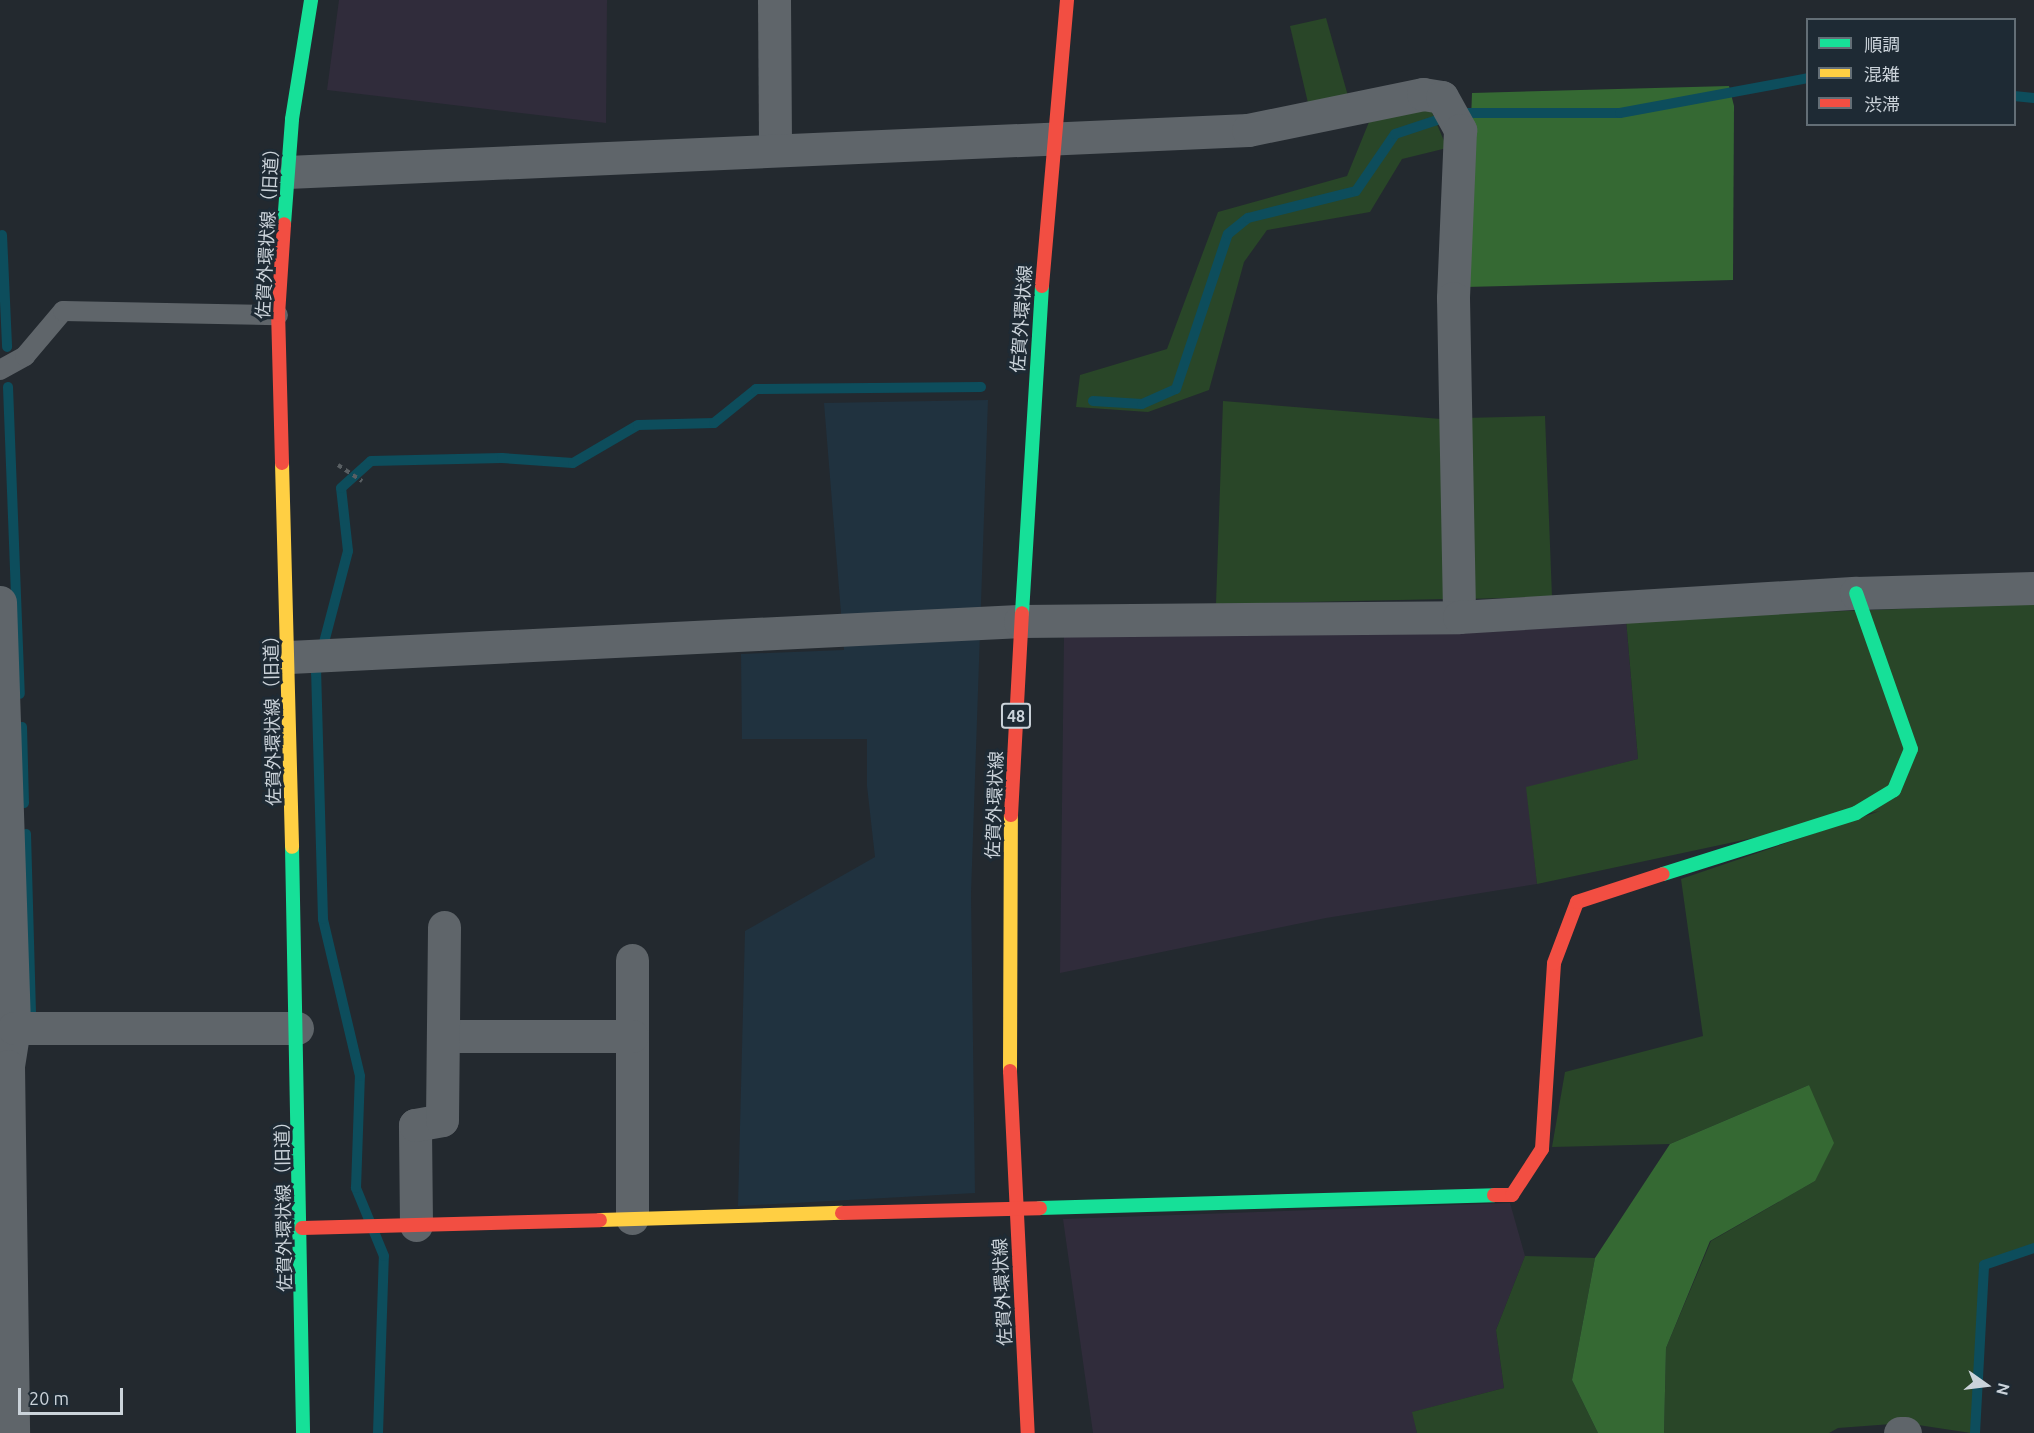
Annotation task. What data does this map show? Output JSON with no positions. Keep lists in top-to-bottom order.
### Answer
{
  "streets": {
    "street": ["佐賀外環状線（旧道）", "佐賀外環状線", "48"]
  },
  "legend": ["順調", "混雑", "渋滞"],
  "scale_bar": "20 m",
  "north": "right"
}
